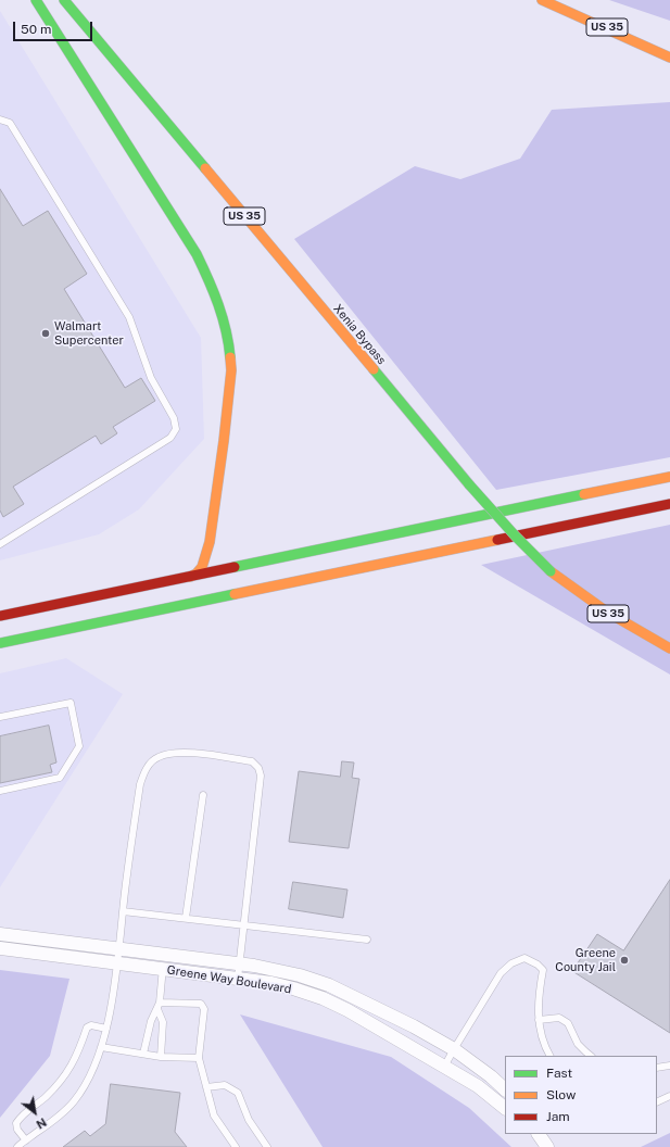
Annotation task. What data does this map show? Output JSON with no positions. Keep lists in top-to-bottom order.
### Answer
{
  "streets": {
    "main road": ["US 35", "Xenia Bypass"],
    "street": ["Greene Way Boulevard"]
  },
  "places": ["Walmart Supercenter", "Greene County Jail"],
  "legend": ["Fast", "Slow", "Jam"],
  "scale_bar": "50 m",
  "north": "bottom right"
}
